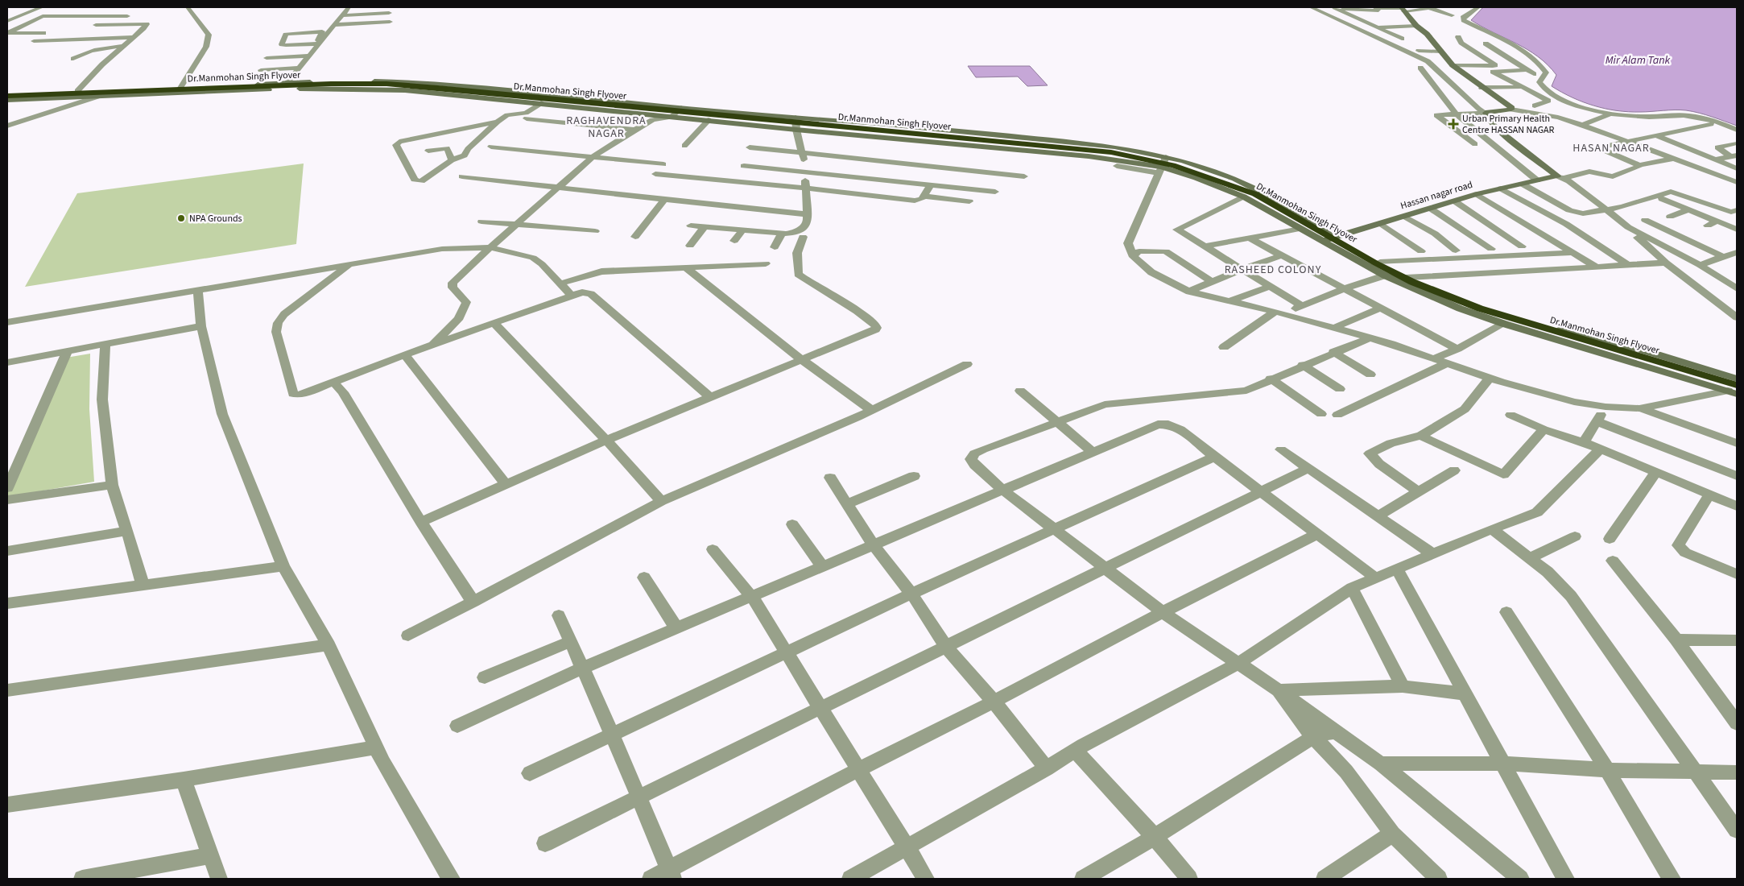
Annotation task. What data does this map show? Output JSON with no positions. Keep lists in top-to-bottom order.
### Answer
{
  "streets": {
    "highway": ["Dr.Manmohan Singh Flyover"],
    "street": ["Hassan nagar road"]
  },
  "districts": ["RAGHAVENDRA NAGAR", "HASAN NAGAR", "RASHEED COLONY"],
  "water": ["Mir Alam Tank"],
  "places": {
    "health": ["Urban Primary Health Centre HASSAN NAGAR"],
    "other": ["NPA Grounds"]
  }
}
